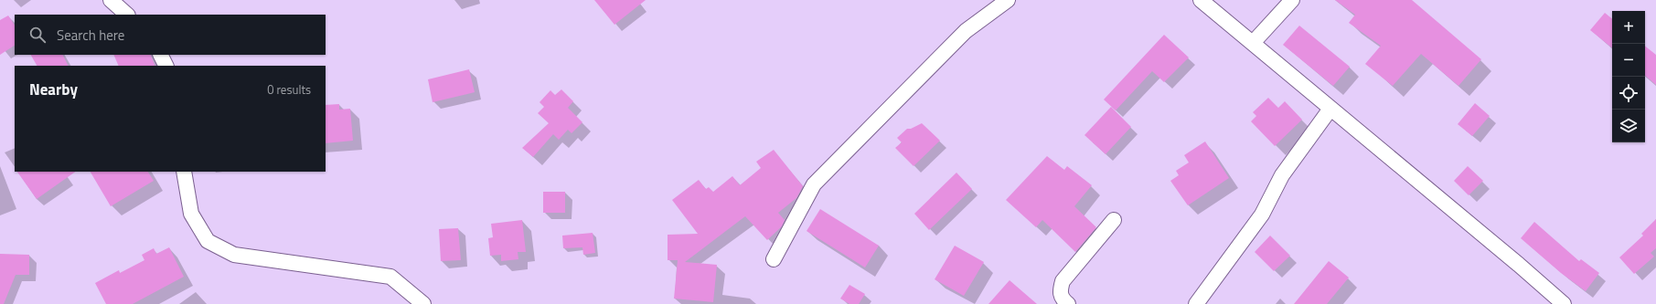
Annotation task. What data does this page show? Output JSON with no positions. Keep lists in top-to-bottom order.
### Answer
{
  "page": {
    "map_buttons": ["+", "−"],
    "search": "Search here",
    "heading": ["Nearby", "0 results"]
  }
}
